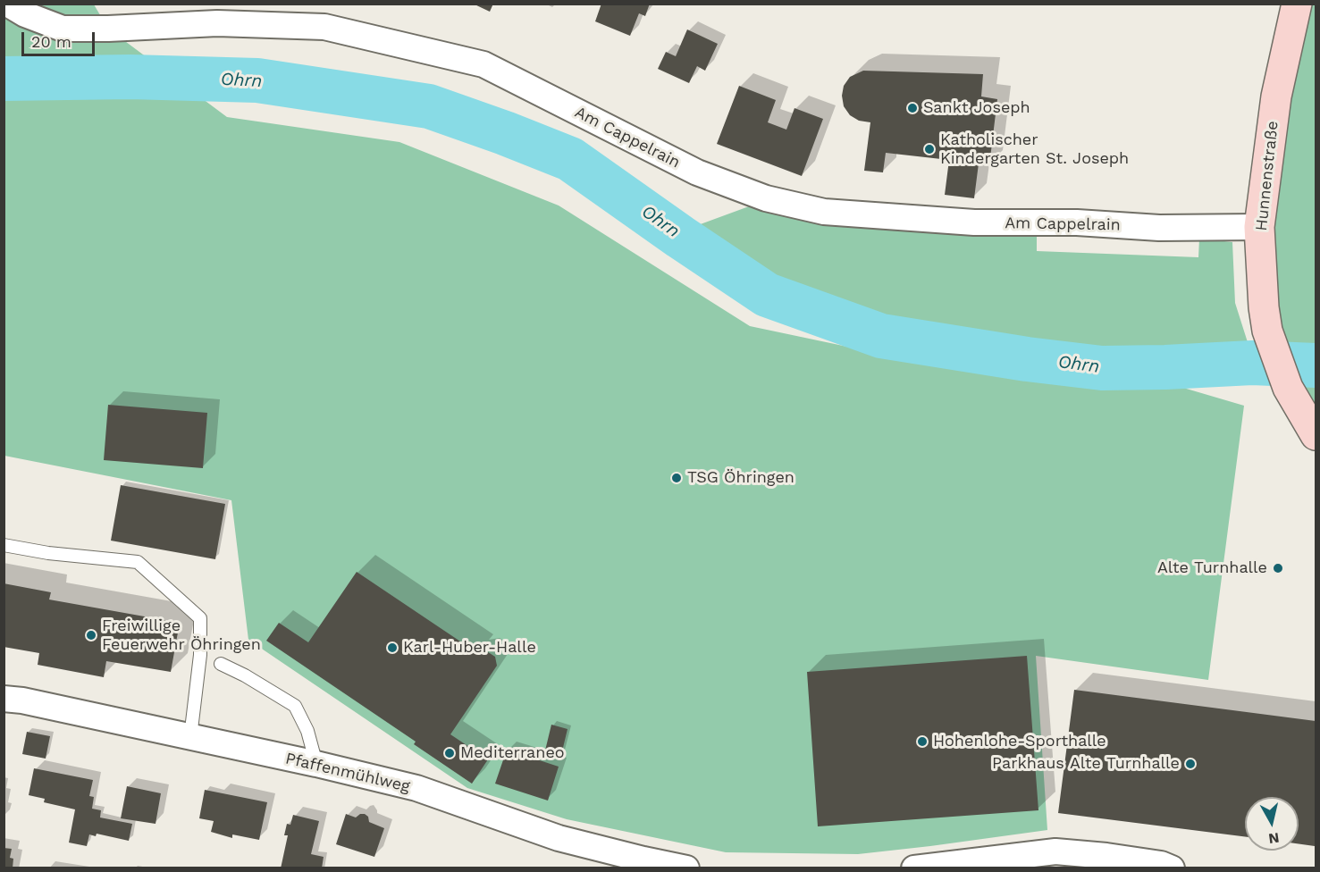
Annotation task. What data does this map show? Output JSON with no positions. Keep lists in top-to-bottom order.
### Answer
{
  "streets": {
    "main road": ["Hunnenstraße"],
    "street": ["Am Cappelrain", "Pfaffenmühlweg"]
  },
  "crossings": [
    ["Am Cappelrain", "Hunnenstraße"]
  ],
  "water": ["Ohrn"],
  "places": [
    "Sankt Joseph",
    "Katholischer Kindergarten St. Joseph",
    "TSG Öhringen",
    "Alte Turnhalle",
    "Freiwillige Feuerwehr Öhringen",
    "Karl-Huber-Halle",
    "Hohenlohe-Sporthalle",
    "Mediterraneo",
    "Parkhaus Alte Turnhalle"
  ],
  "scale_bar": "20 m",
  "north": "bottom"
}
